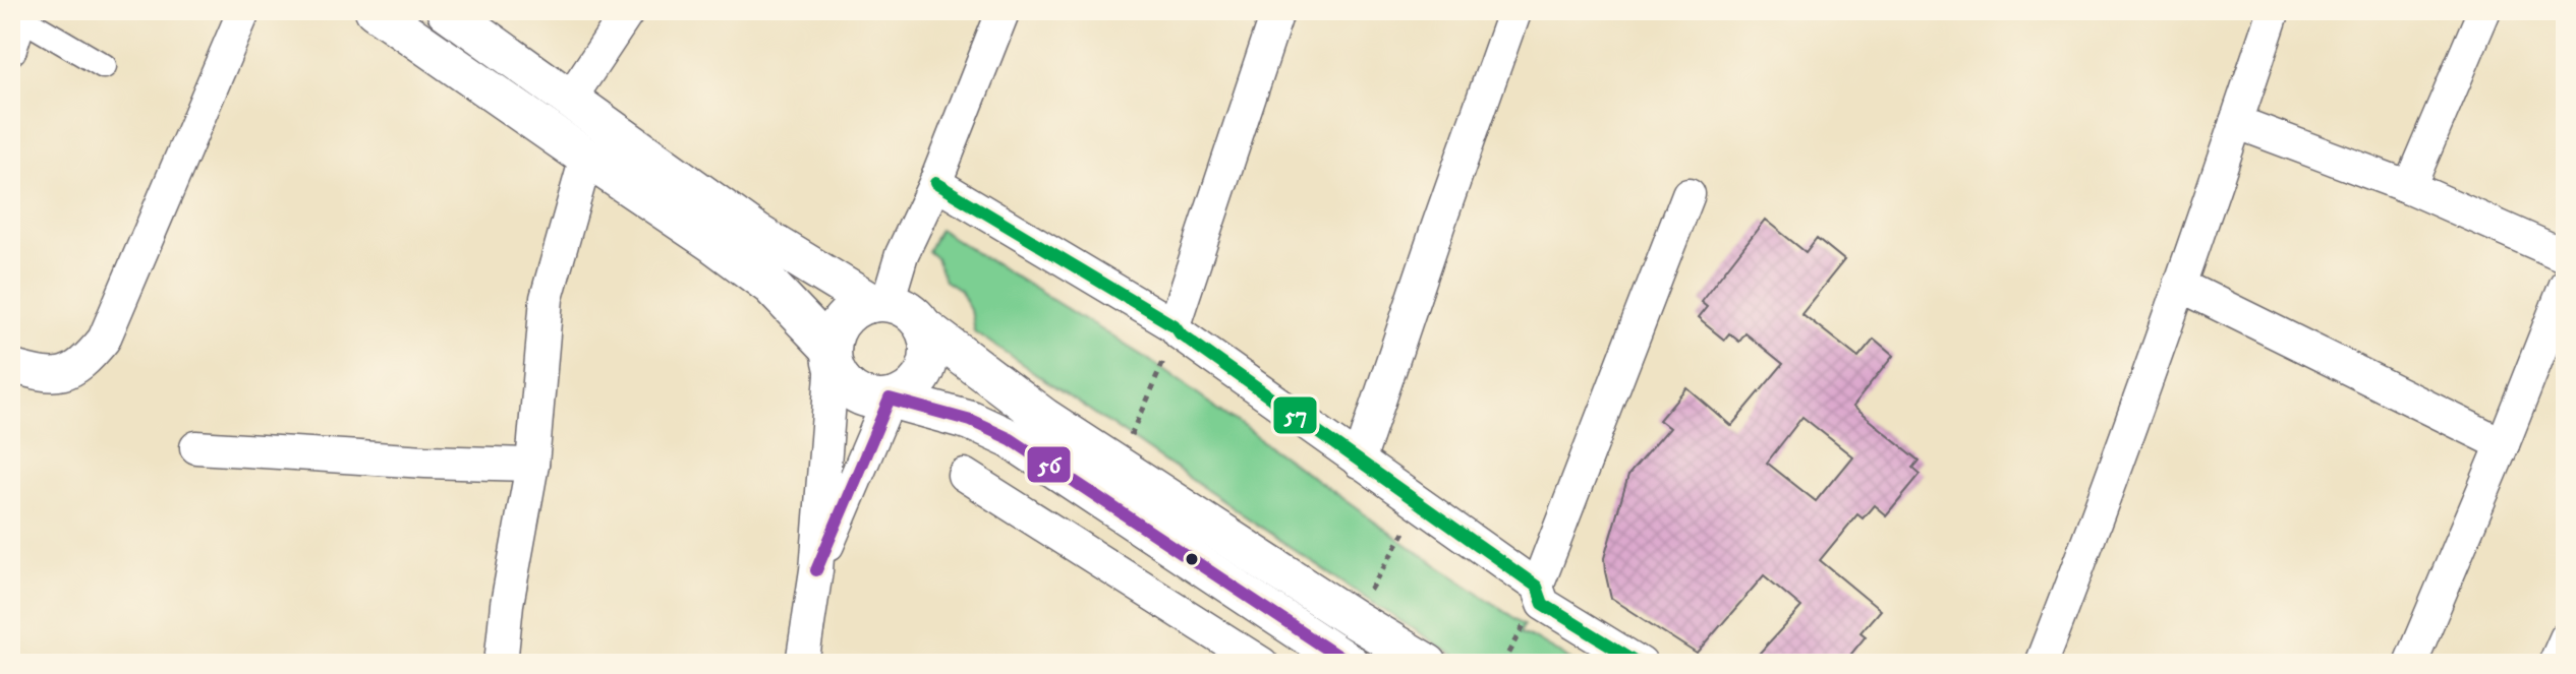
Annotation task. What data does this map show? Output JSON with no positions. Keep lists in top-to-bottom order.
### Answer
{
  "lines": ["transit line 57", "transit line 56"]
}
